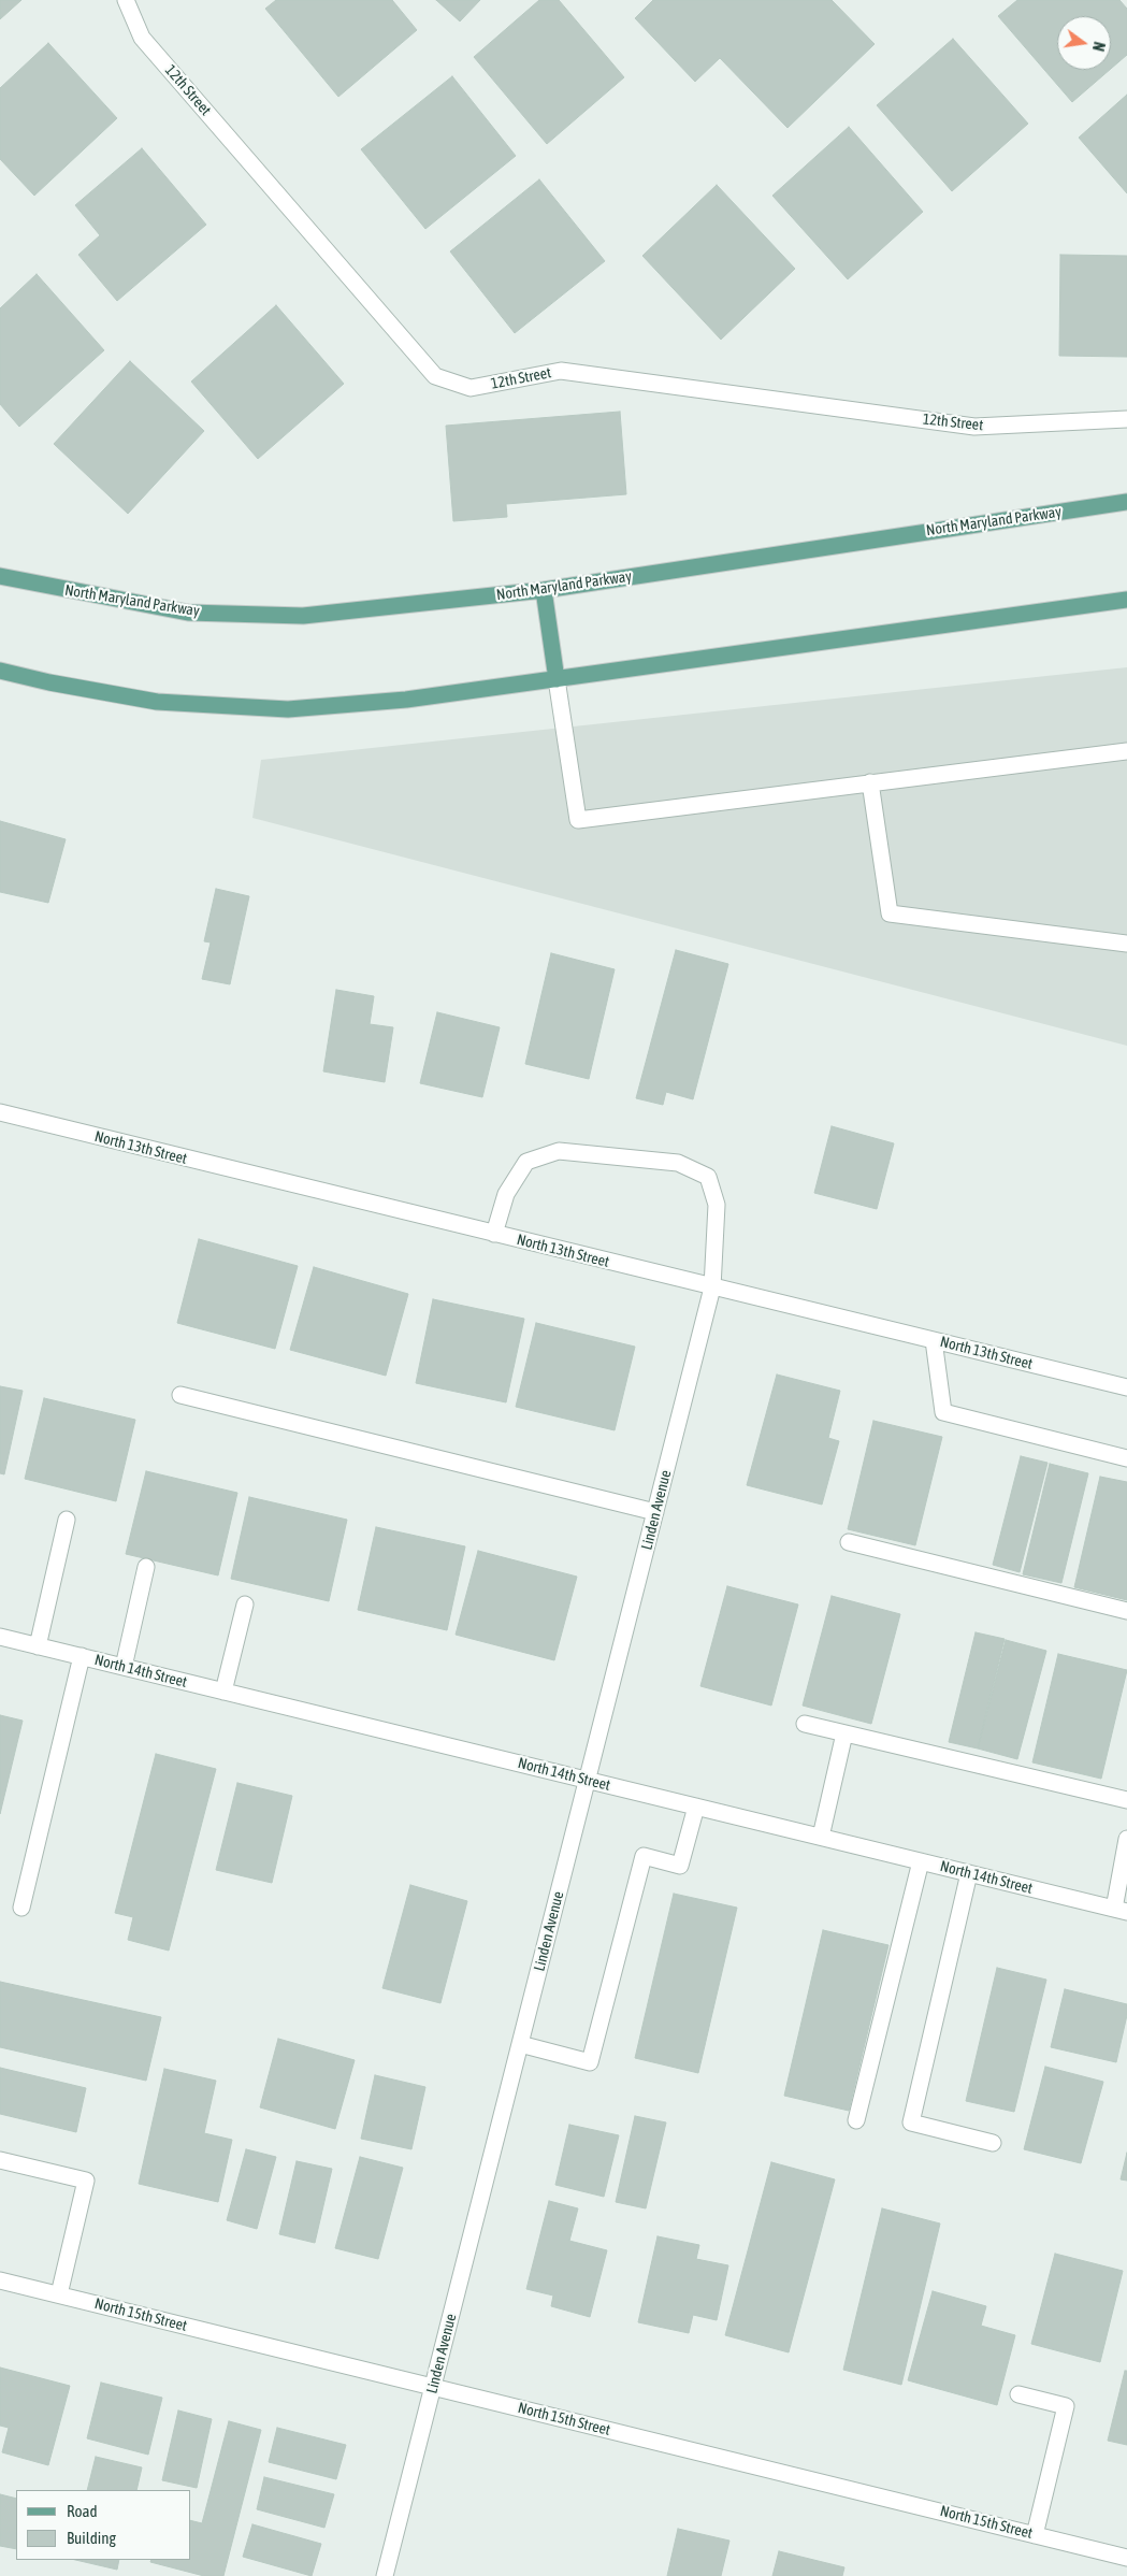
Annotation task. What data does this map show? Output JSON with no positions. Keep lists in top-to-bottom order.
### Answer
{
  "streets": {
    "main road": ["North Maryland Parkway"],
    "street": [
      "12th Street",
      "North 13th Street",
      "Linden Avenue",
      "North 14th Street",
      "North 15th Street"
    ]
  },
  "crossings": [
    ["North 13th Street", "Linden Avenue"],
    ["Linden Avenue", "North 14th Street"],
    ["Linden Avenue", "North 15th Street"]
  ],
  "legend": ["Road", "Building"],
  "north": "right"
}
